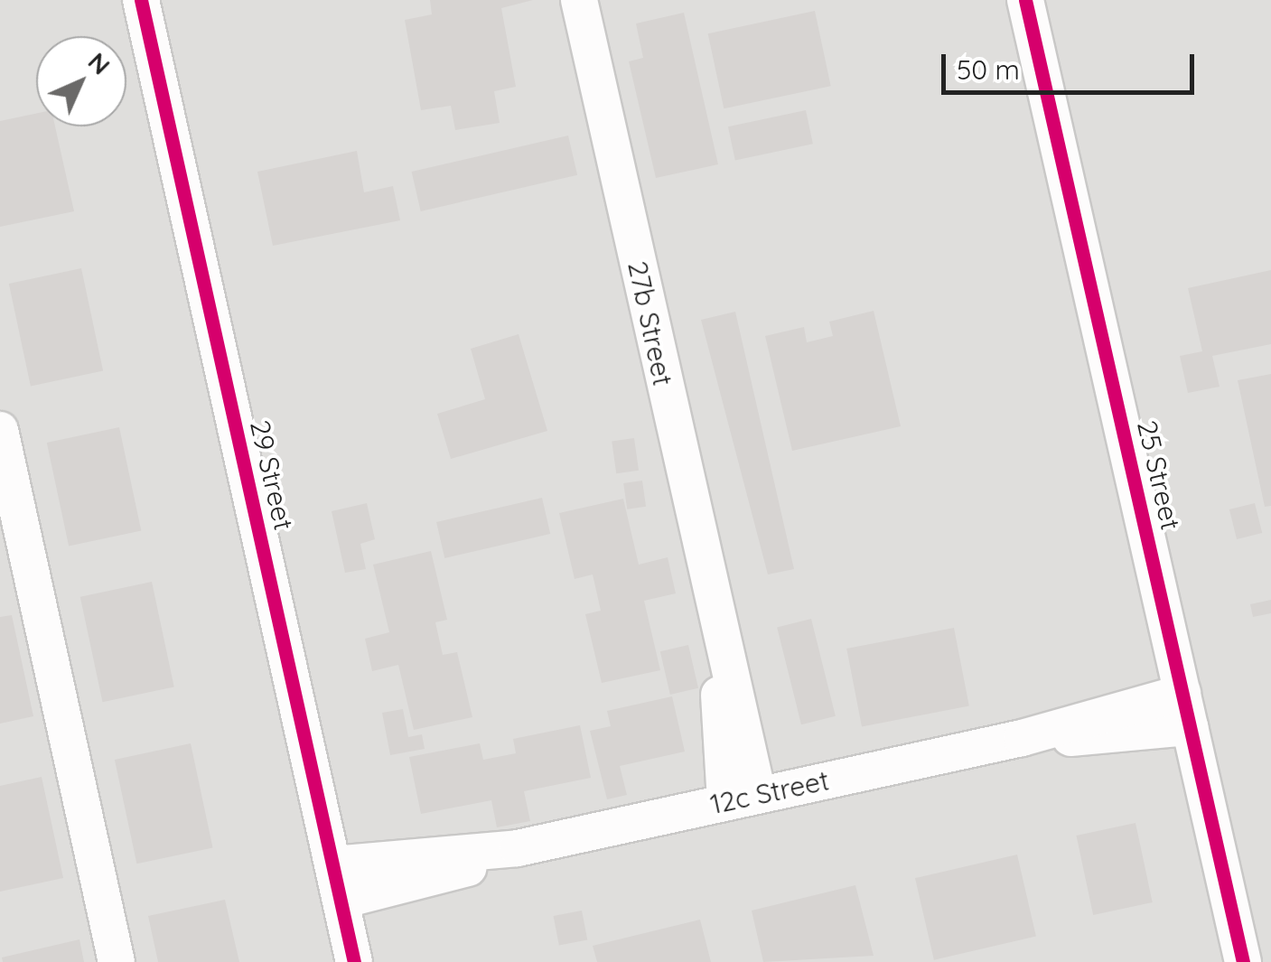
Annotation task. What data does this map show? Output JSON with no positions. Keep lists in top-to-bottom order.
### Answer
{
  "streets": {
    "street": [
      "27b Street",
      "29 Street",
      "25 Street",
      "12c Street"
    ]
  },
  "crossings": [
    ["27b Street", "12c Street"],
    ["29 Street", "12c Street"],
    ["25 Street", "12c Street"]
  ],
  "scale_bar": "50 m",
  "north": "top right"
}
